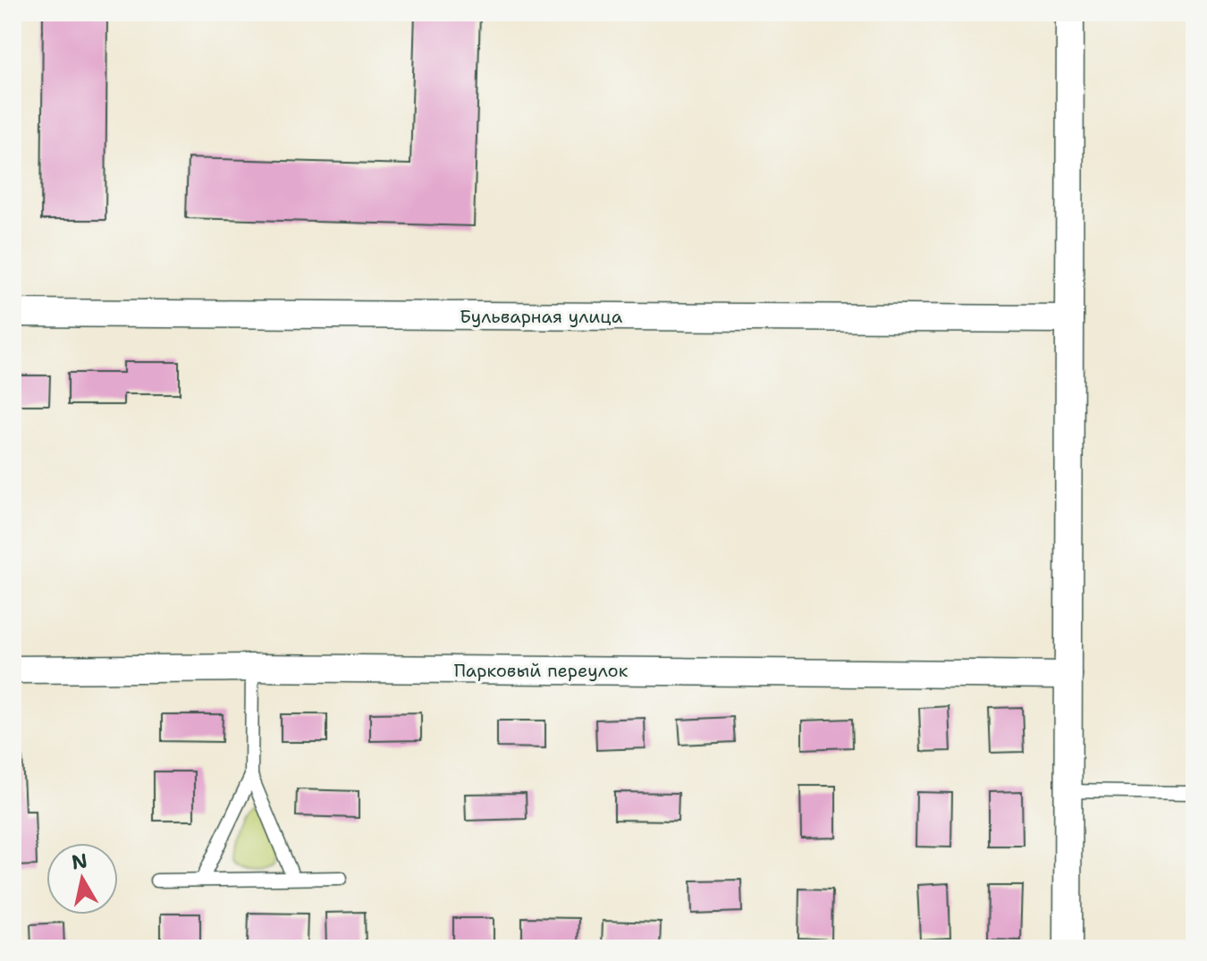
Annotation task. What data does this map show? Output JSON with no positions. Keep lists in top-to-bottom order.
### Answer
{
  "streets": {
    "street": ["Бульварная улица", "Парковый переулок"]
  },
  "north": "top"
}
